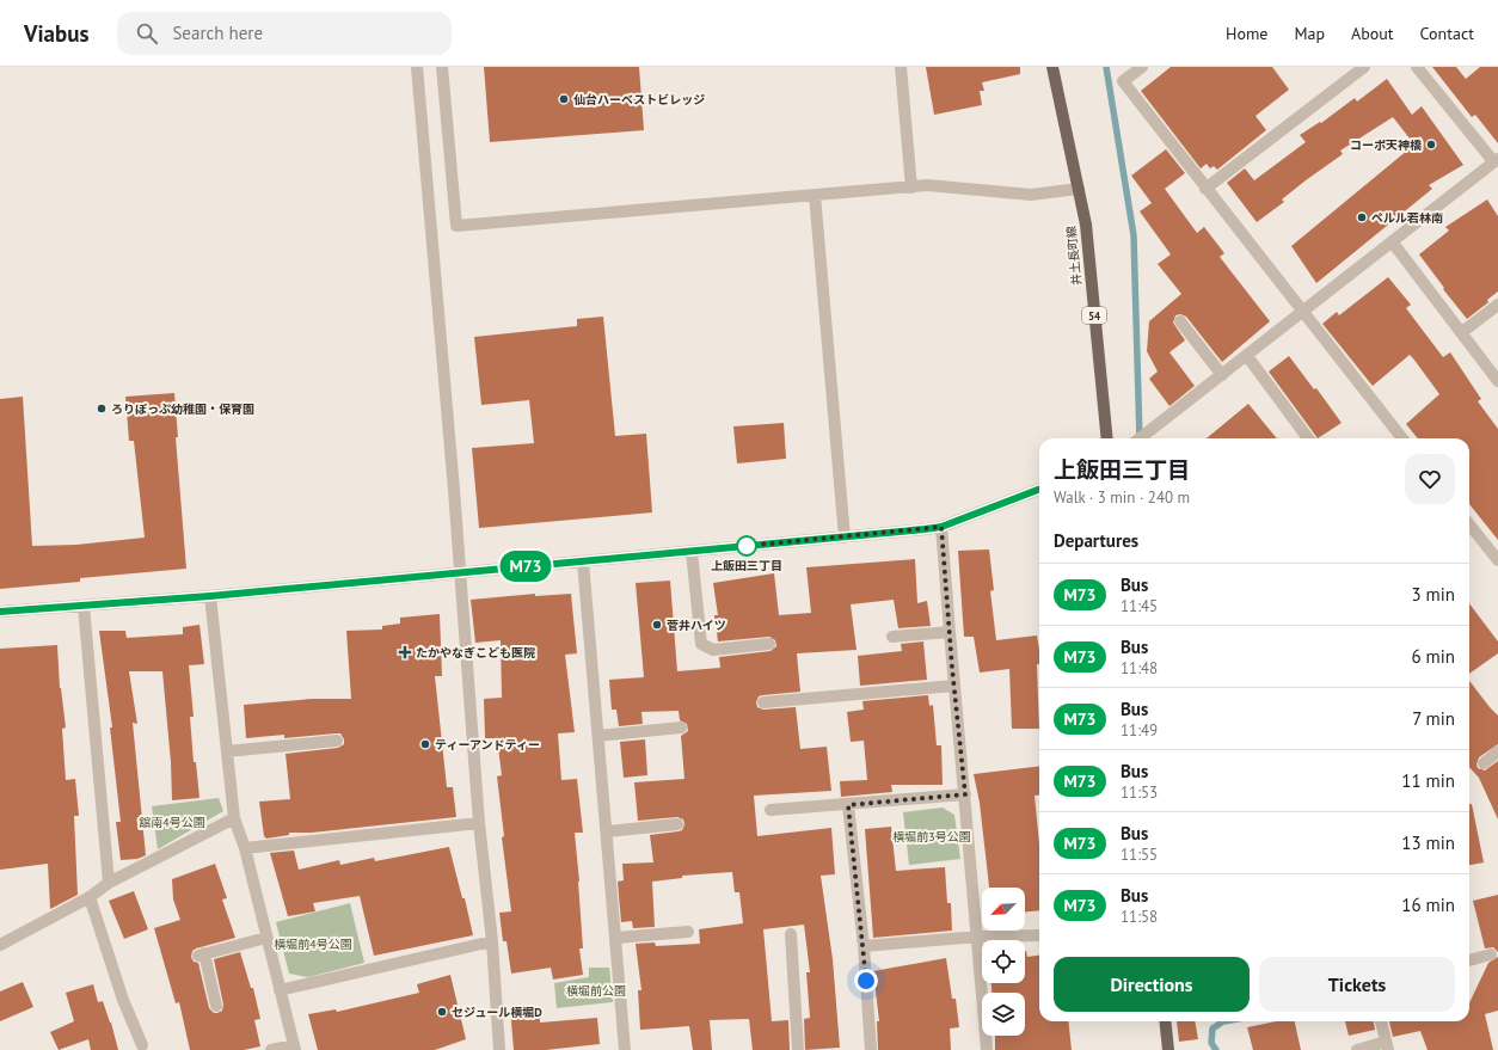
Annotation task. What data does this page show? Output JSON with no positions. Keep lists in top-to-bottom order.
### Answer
{
  "streets": {
    "main road": ["井土長町線", "54"]
  },
  "parks": [
    "舘南4号公園",
    "横堀前3号公園",
    "横堀前4号公園",
    "横堀前公園"
  ],
  "places": {
    "other": [
      "仙台ハーベストビレッジ",
      "コーポ天神橋",
      "ペルル若林南",
      "ろりぽっぷ幼稚園・保育園",
      "上飯田三丁目",
      "菅井ハイツ",
      "ティーアンドティー",
      "セジュール横堀D"
    ],
    "health": ["たかやなぎこども医院"]
  },
  "lines": ["bus line M73"],
  "north": "bottom left",
  "page": {
    "header": "Viabus",
    "search": "Search here",
    "nav": [
      "Home",
      "Map",
      "About",
      "Contact"
    ],
    "on_map": "M73",
    "heading": [
      ["上飯田三丁目", "Walk · 3 min · 240 m"],
      "Departures"
    ],
    "list": [
      {
        "mark": "M73",
        "name": "Bus",
        "note": "11:45",
        "value": "3 min"
      },
      {
        "mark": "M73",
        "name": "Bus",
        "note": "11:48",
        "value": "6 min"
      },
      {
        "mark": "M73",
        "name": "Bus",
        "note": "11:49",
        "value": "7 min"
      },
      {
        "mark": "M73",
        "name": "Bus",
        "note": "11:53",
        "value": "11 min"
      },
      {
        "mark": "M73",
        "name": "Bus",
        "note": "11:55",
        "value": "13 min"
      },
      {
        "mark": "M73",
        "name": "Bus",
        "note": "11:58",
        "value": "16 min"
      }
    ],
    "buttons": ["Directions", "Tickets"]
  }
}
